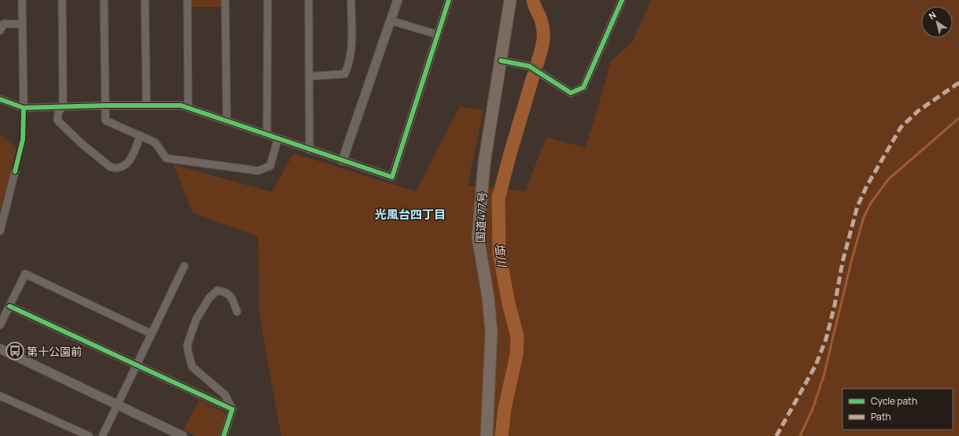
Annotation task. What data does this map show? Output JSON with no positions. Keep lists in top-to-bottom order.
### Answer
{
  "streets": {
    "highway": ["国道477号"]
  },
  "districts": ["光風台四丁目"],
  "water": ["塩川"],
  "places": {
    "bus stop": ["第十公園前"]
  },
  "legend": ["Cycle path", "Path"],
  "north": "top left"
}
